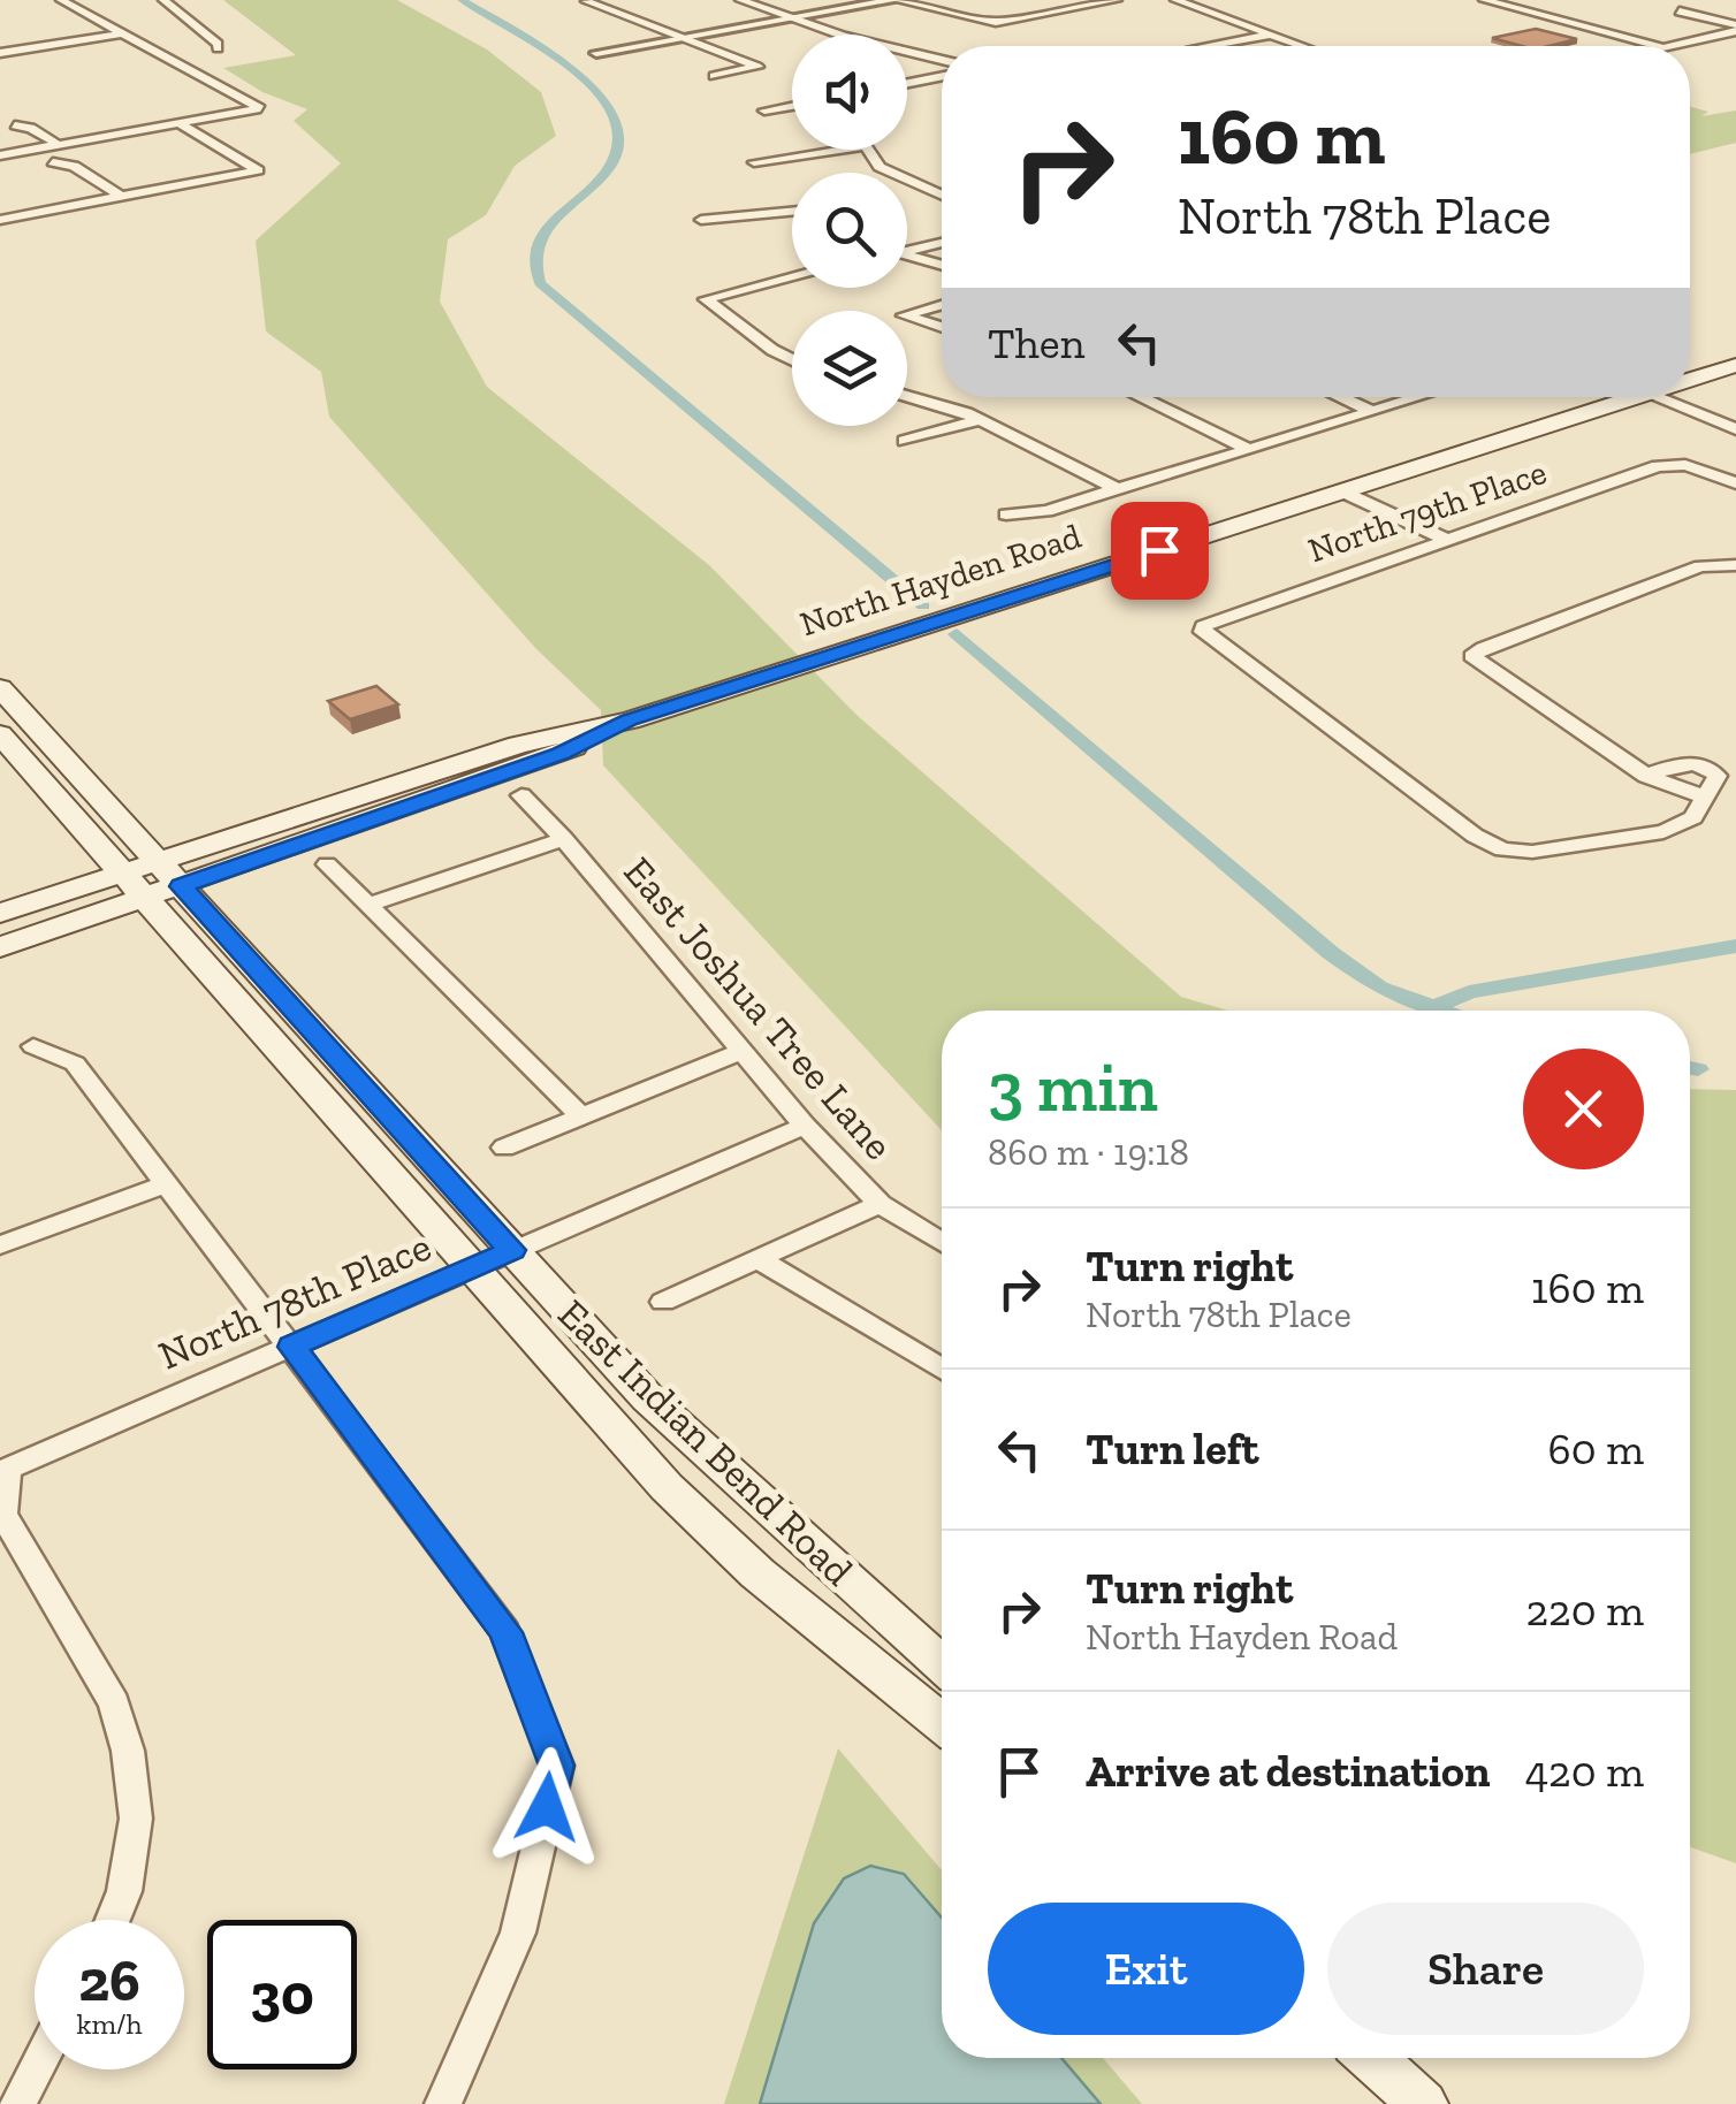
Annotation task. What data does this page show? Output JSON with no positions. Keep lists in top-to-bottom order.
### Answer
{
  "streets": {
    "main road": ["North Hayden Road", "East Indian Bend Road"],
    "street": ["North 79th Place", "East Joshua Tree Lane", "North 78th Place"]
  },
  "crossings": [
    ["North Hayden Road", "East Indian Bend Road"],
    ["East Joshua Tree Lane", "North 78th Place"],
    ["North 78th Place", "East Indian Bend Road"]
  ],
  "page": {
    "turn": ["160 m", "North 78th Place"],
    "then": "Then",
    "heading": ["3 min", "860 m · 19:18"],
    "list": [
      {
        "name": "Turn right",
        "note": "North 78th Place",
        "value": "160 m"
      },
      {
        "name": "Turn left",
        "value": "60 m"
      },
      {
        "name": "Turn right",
        "note": "North Hayden Road",
        "value": "220 m"
      },
      {
        "name": "Arrive at destination",
        "value": "420 m"
      }
    ],
    "buttons": ["Exit", "Share"],
    "speed": "26 km/h",
    "limit": "30"
  }
}
